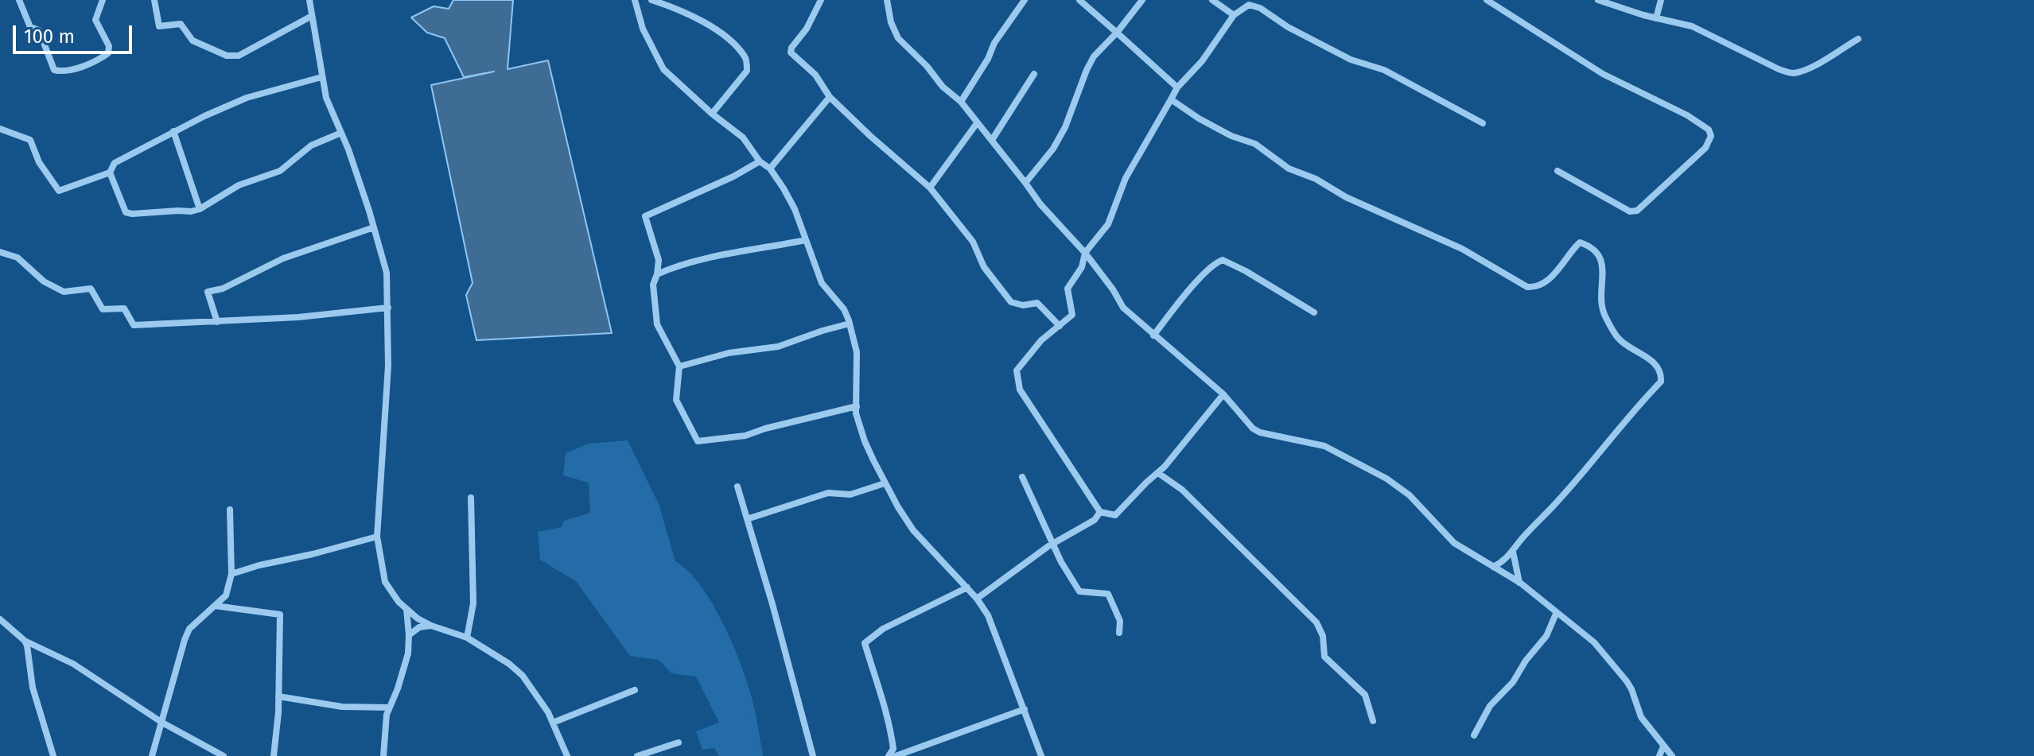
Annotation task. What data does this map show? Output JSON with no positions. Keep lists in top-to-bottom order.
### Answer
{
  "scale_bar": "100 m"
}
